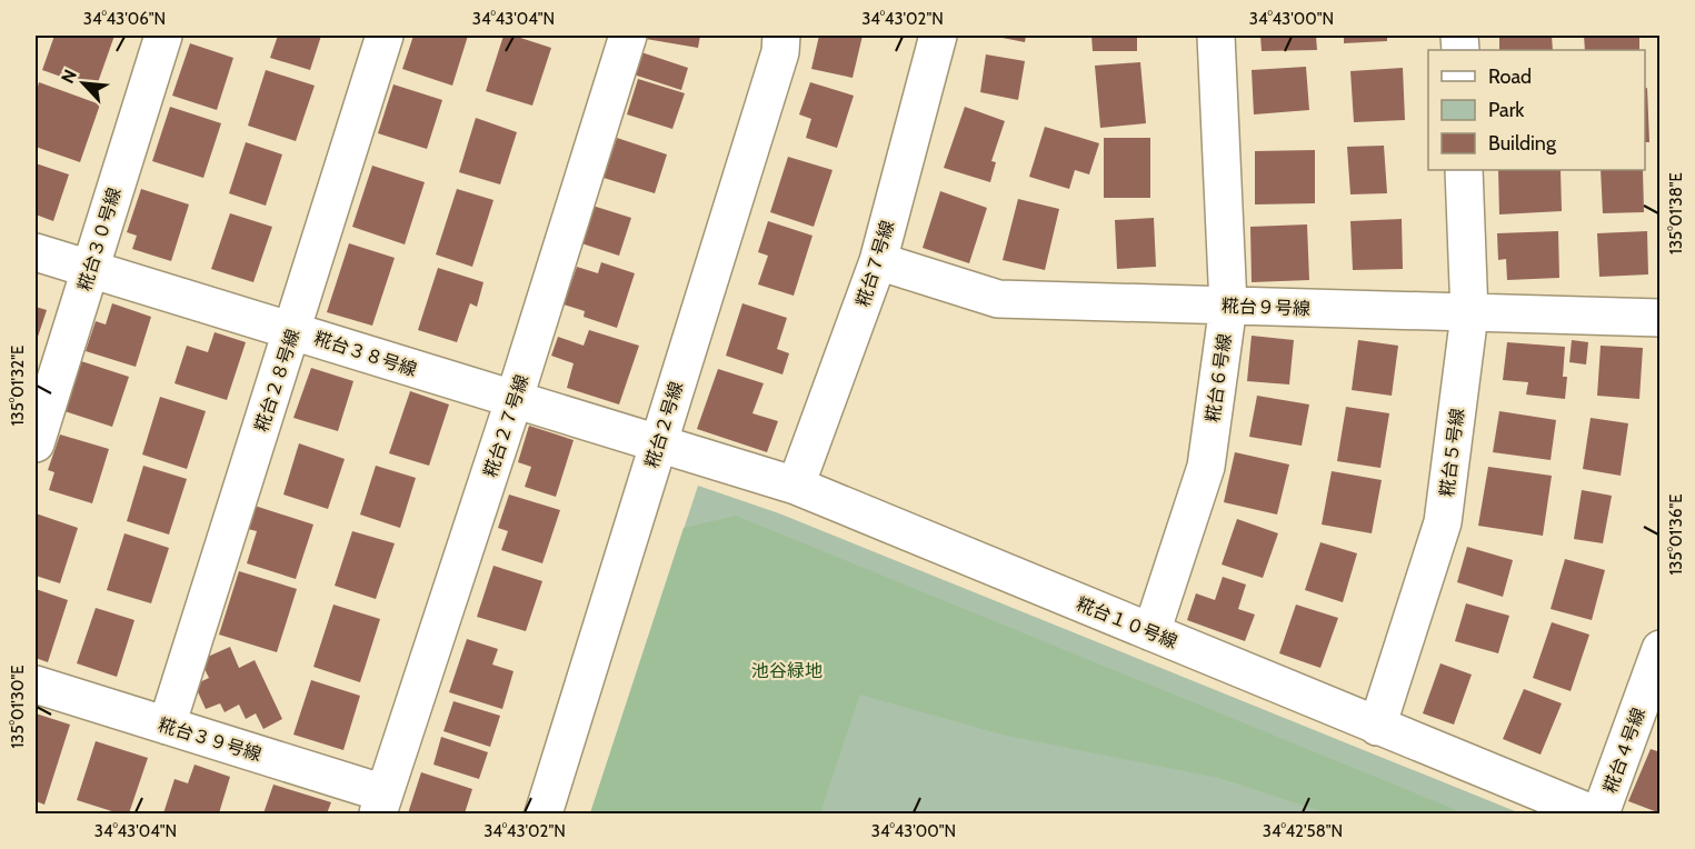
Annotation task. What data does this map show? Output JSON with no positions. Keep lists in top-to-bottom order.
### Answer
{
  "streets": {
    "street": [
      "糀台３０号線",
      "糀台７号線",
      "糀台９号線",
      "糀台３８号線",
      "糀台６号線",
      "糀台２８号線",
      "糀台２号線",
      "糀台２７号線",
      "糀台５号線",
      "糀台１０号線",
      "糀台３９号線",
      "糀台４号線"
    ]
  },
  "crossings": [
    ["糀台３０号線", "糀台３８号線"],
    ["糀台７号線", "糀台９号線"],
    ["糀台７号線", "糀台１０号線"],
    ["糀台９号線", "糀台６号線"],
    ["糀台９号線", "糀台５号線"],
    ["糀台３８号線", "糀台２８号線"],
    ["糀台３８号線", "糀台２号線"],
    ["糀台３８号線", "糀台２７号線"],
    ["糀台３８号線", "糀台１０号線"],
    ["糀台６号線", "糀台１０号線"],
    ["糀台２８号線", "糀台３９号線"],
    ["糀台２号線", "糀台１０号線"],
    ["糀台２７号線", "糀台３９号線"],
    ["糀台５号線", "糀台１０号線"]
  ],
  "parks": ["池谷緑地"],
  "legend": ["Road", "Park", "Building"],
  "north": "top left",
  "coordinates": [
    "34°43'06\"N",
    "34°43'04\"N",
    "34°43'02\"N",
    "34°43'00\"N",
    "135°01'38\"E",
    "135°01'32\"E",
    "135°01'36\"E",
    "135°01'30\"E",
    "34°42'58\"N"
  ]
}
